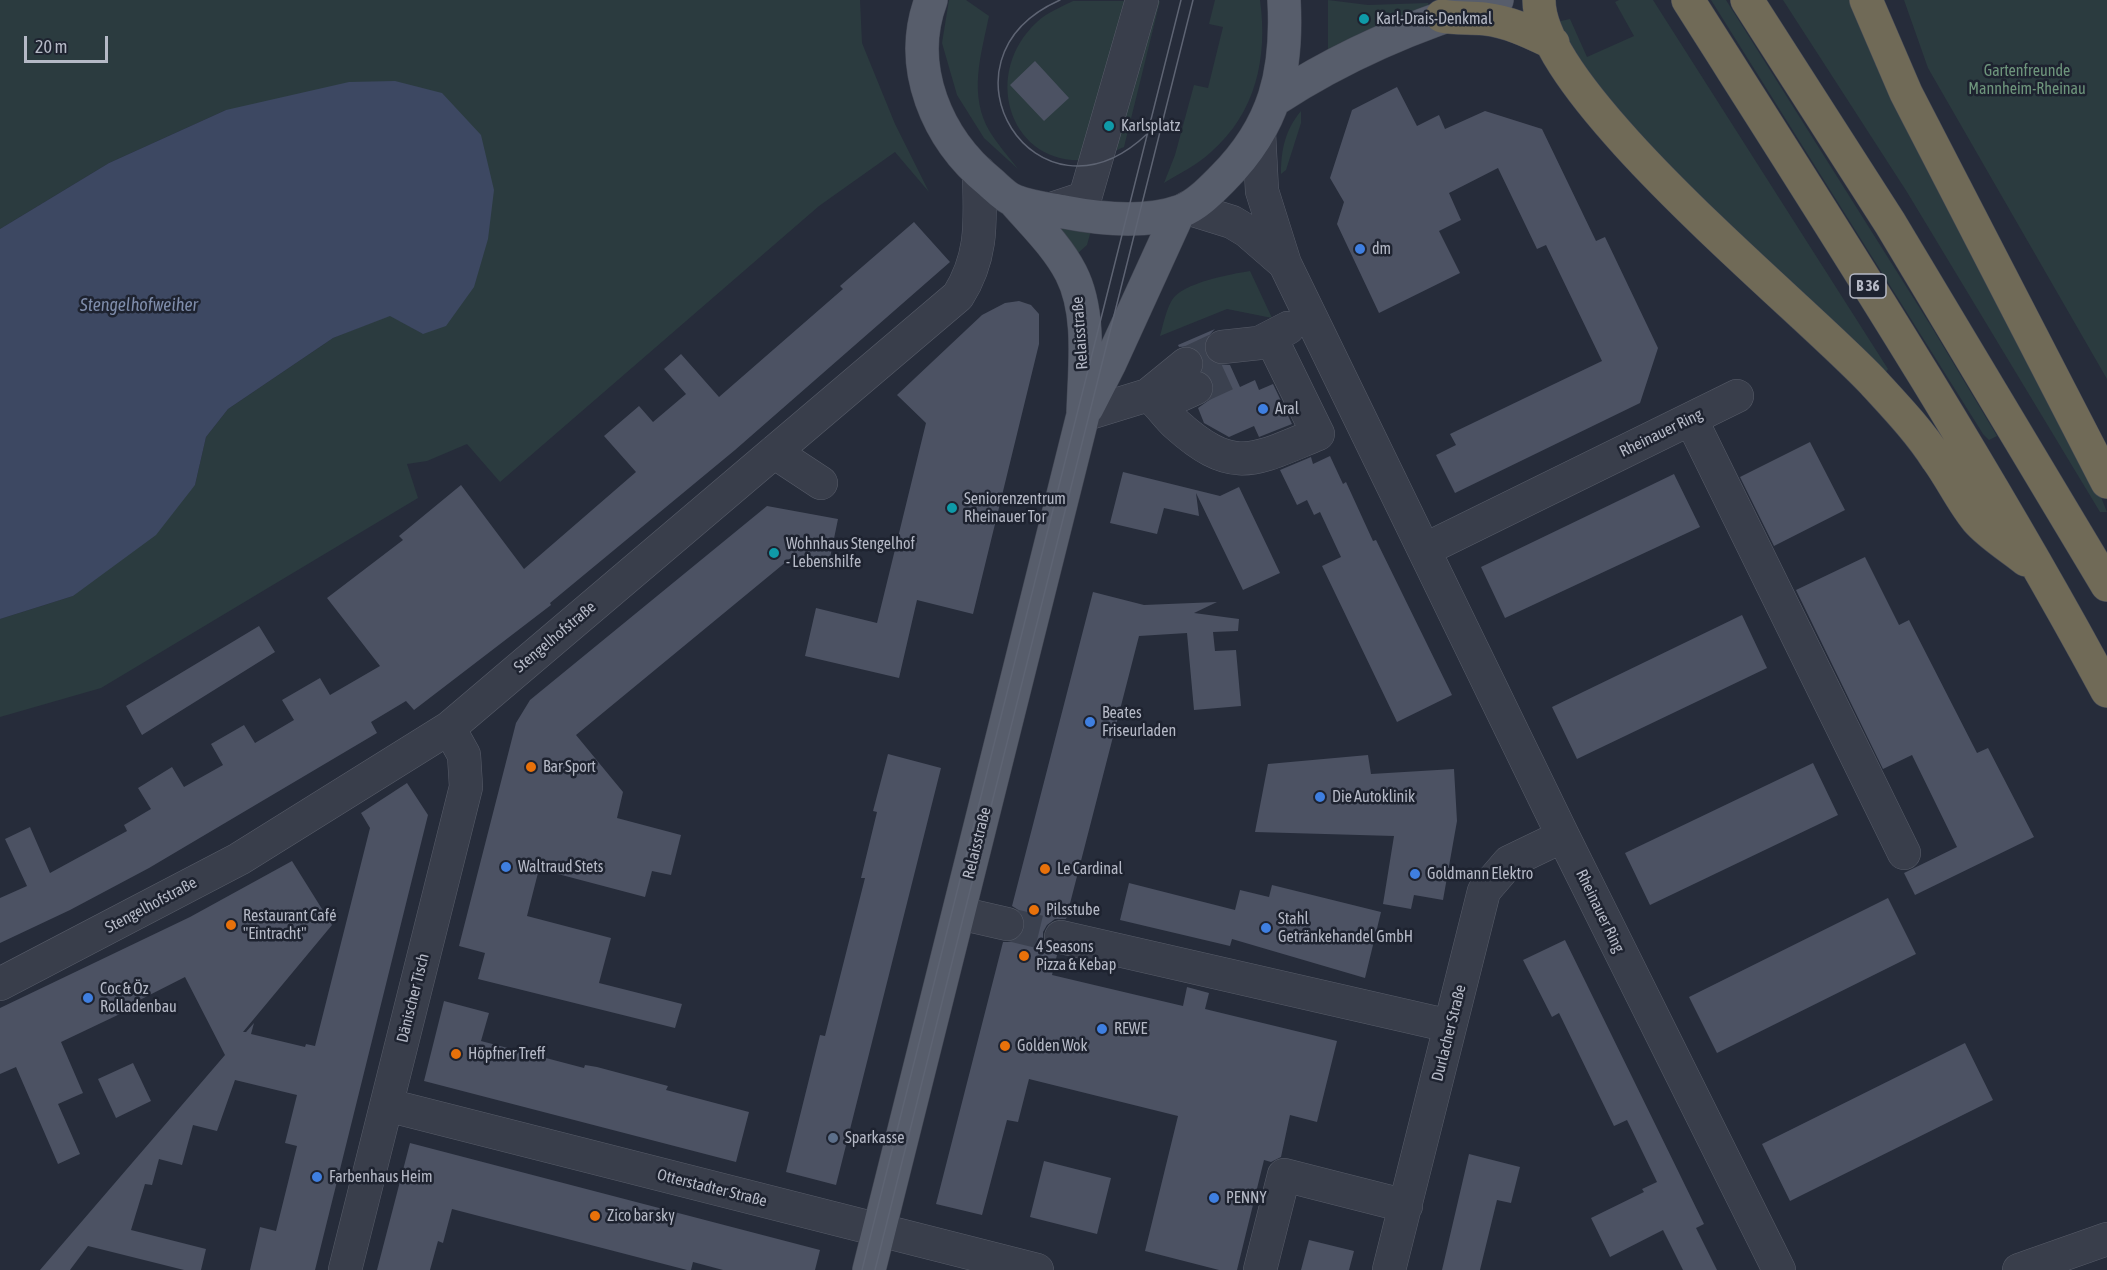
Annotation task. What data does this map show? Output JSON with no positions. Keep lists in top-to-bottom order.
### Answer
{
  "streets": {
    "highway": ["B 36"],
    "main road": ["Relaisstraße"],
    "street": [
      "Rheinauer Ring",
      "Stengelhofstraße",
      "Dänischer Tisch",
      "Durlacher Straße",
      "Otterstadter Straße"
    ]
  },
  "crossings": [
    ["Relaisstraße", "Rheinauer Ring"],
    ["Relaisstraße", "Otterstadter Straße"],
    ["Rheinauer Ring", "Durlacher Straße"],
    ["Stengelhofstraße", "Dänischer Tisch"],
    ["Dänischer Tisch", "Otterstadter Straße"]
  ],
  "water": ["Stengelhofweiher"],
  "parks": ["Gartenfreunde Mannheim-Rheinau"],
  "places": [
    "Karl-Drais-Denkmal",
    "Karlsplatz",
    "dm",
    "Aral",
    "Seniorenzentrum Rheinauer Tor",
    "Wohnhaus Stengelhof - Lebenshilfe",
    "Beates Friseurladen",
    "Bar Sport",
    "Die Autoklinik",
    "Waltraud Stets",
    "Le Cardinal",
    "Goldmann Elektro",
    "Pilsstube",
    "Restaurant Café \"Eintracht\"",
    "Stahl Getränkehandel GmbH",
    "4 Seasons Pizza & Kebap",
    "Coc & Öz Rolladenbau",
    "REWE",
    "Golden Wok",
    "Höpfner Treff",
    "Sparkasse",
    "Farbenhaus Heim",
    "PENNY",
    "Zico bar sky"
  ],
  "scale_bar": "20 m"
}
